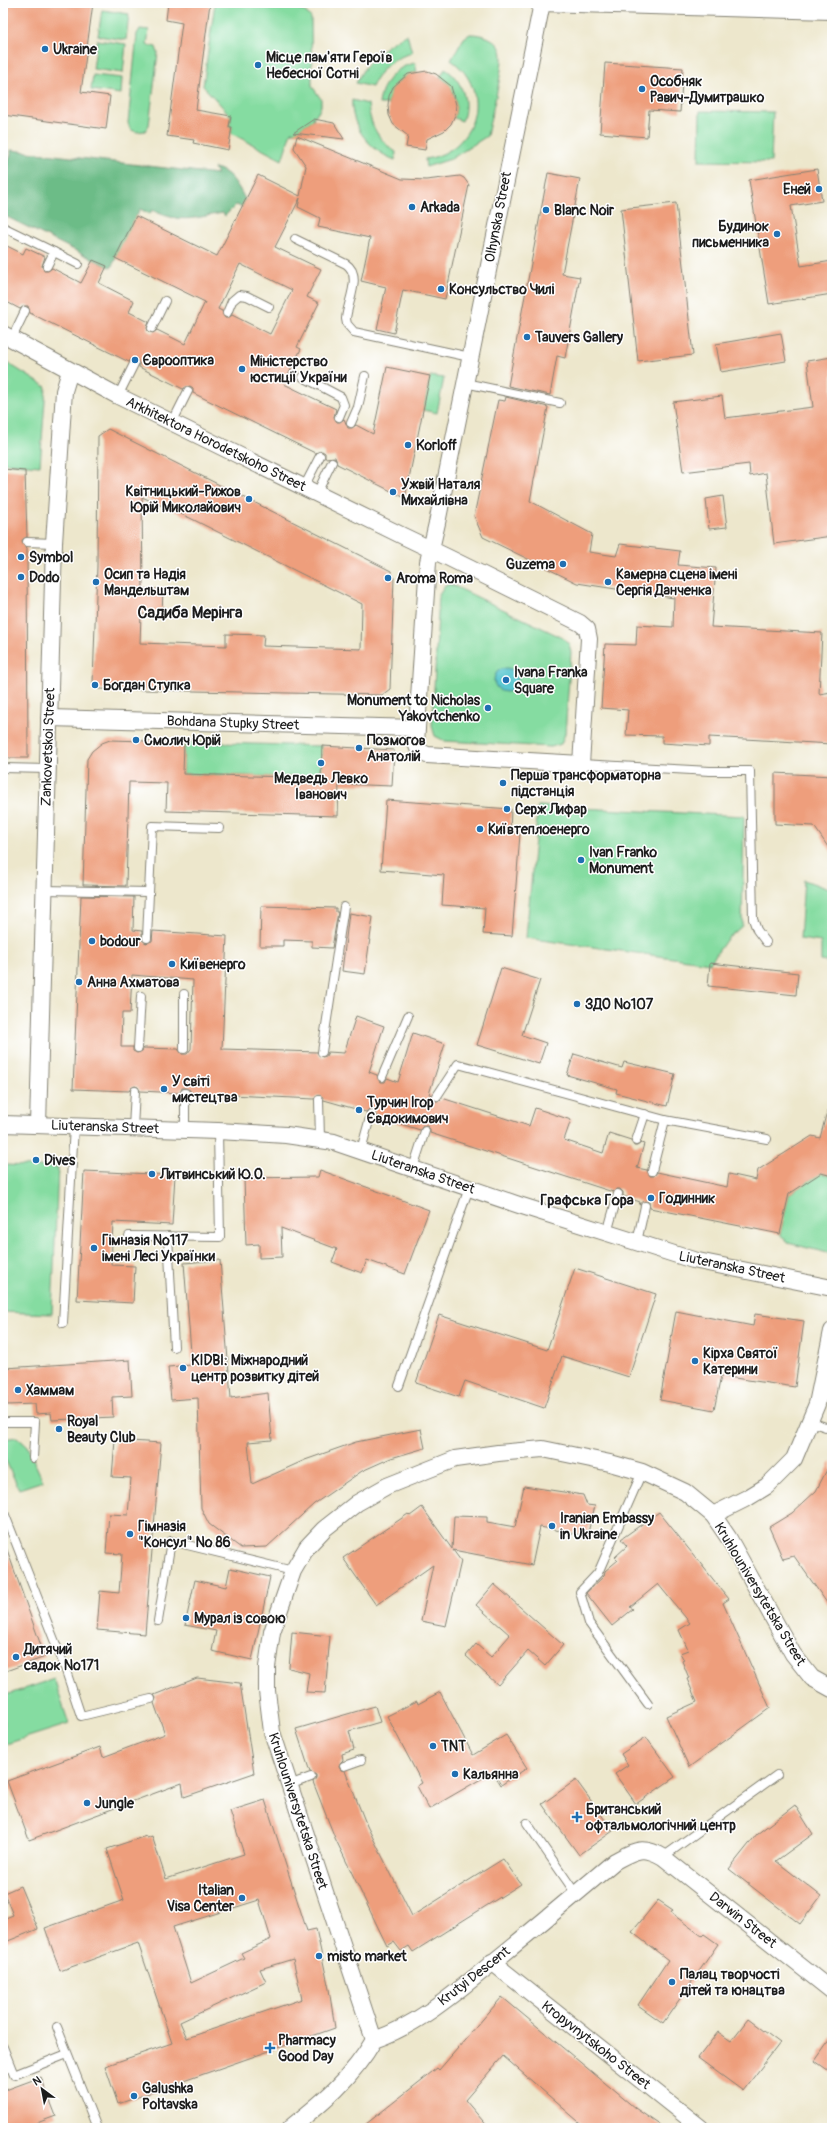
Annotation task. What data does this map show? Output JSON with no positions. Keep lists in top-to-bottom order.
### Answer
{
  "streets": {
    "street": [
      "Olhynska Street",
      "Arkhitektora Horodetskoho Street",
      "Bohdana Stupky Street",
      "Zankovetskoi Street",
      "Liuteranska Street",
      "Kruhlouniversytetska Street",
      "Darwin Street",
      "Krutyi Descent",
      "Kropyvnytskoho Street"
    ]
  },
  "crossings": [
    ["Olhynska Street", "Arkhitektora Horodetskoho Street"],
    ["Arkhitektora Horodetskoho Street", "Zankovetskoi Street"],
    ["Bohdana Stupky Street", "Zankovetskoi Street"],
    ["Zankovetskoi Street", "Liuteranska Street"],
    ["Kruhlouniversytetska Street", "Krutyi Descent"],
    ["Darwin Street", "Krutyi Descent"],
    ["Krutyi Descent", "Kropyvnytskoho Street"]
  ],
  "districts": ["Садиба Мерінга", "Графська Гора"],
  "places": {
    "other": [
      "Ukraine",
      "Місце пам'яти Героїв Небесної Сотні",
      "Особняк Равич-Думитрашко",
      "Еней",
      "Arkada",
      "Blanc Noir",
      "Будинок письменника",
      "Консульство Чилі",
      "Tauvers Gallery",
      "Єврооптика",
      "Міністерство юстиції України",
      "Korloff",
      "Ужвій Наталя Михайлівна",
      "Квітницький-Рижов Юрій Миколайович",
      "Symbol",
      "Guzema",
      "Dodo",
      "Aroma Roma",
      "Осип та Надія Мандельштам",
      "Камерна сцена імені Сергія Данченка",
      "Ivana Franka Square",
      "Богдан Ступка",
      "Monument to Nicholas Yakovtchenko",
      "Смолич Юрій",
      "Позмогов Анатолій",
      "Медведь Левко Іванович",
      "Перша трансформаторна підстанція",
      "Серж Лифар",
      "Київтеплоенерго",
      "Ivan Franko Monument",
      "bodour",
      "Київенерго",
      "Анна Ахматова",
      "ЗДО №107",
      "У світі мистецтва",
      "Турчин Ігор Євдокимович",
      "Dives",
      "Литвинський Ю.О.",
      "Годинник",
      "Гімназія №117 імені Лесі Українки",
      "Кірха Святої Катерини",
      "KIDBI: Міжнародний центр розвитку дітей",
      "Хаммам",
      "Royal Beauty Club",
      "Iranian Embassy in Ukraine",
      "Гімназія \"Консул\" № 86",
      "Мурал із совою",
      "Дитячий садок №171",
      "TNT",
      "Кальянна",
      "Jungle",
      "Italian Visa Center",
      "misto market",
      "Палац творчості дітей та юнацтва",
      "Galushka Poltavska"
    ],
    "health": ["Британський офтальмологічний центр", "Pharmacy Good Day"]
  },
  "north": "top left"
}
